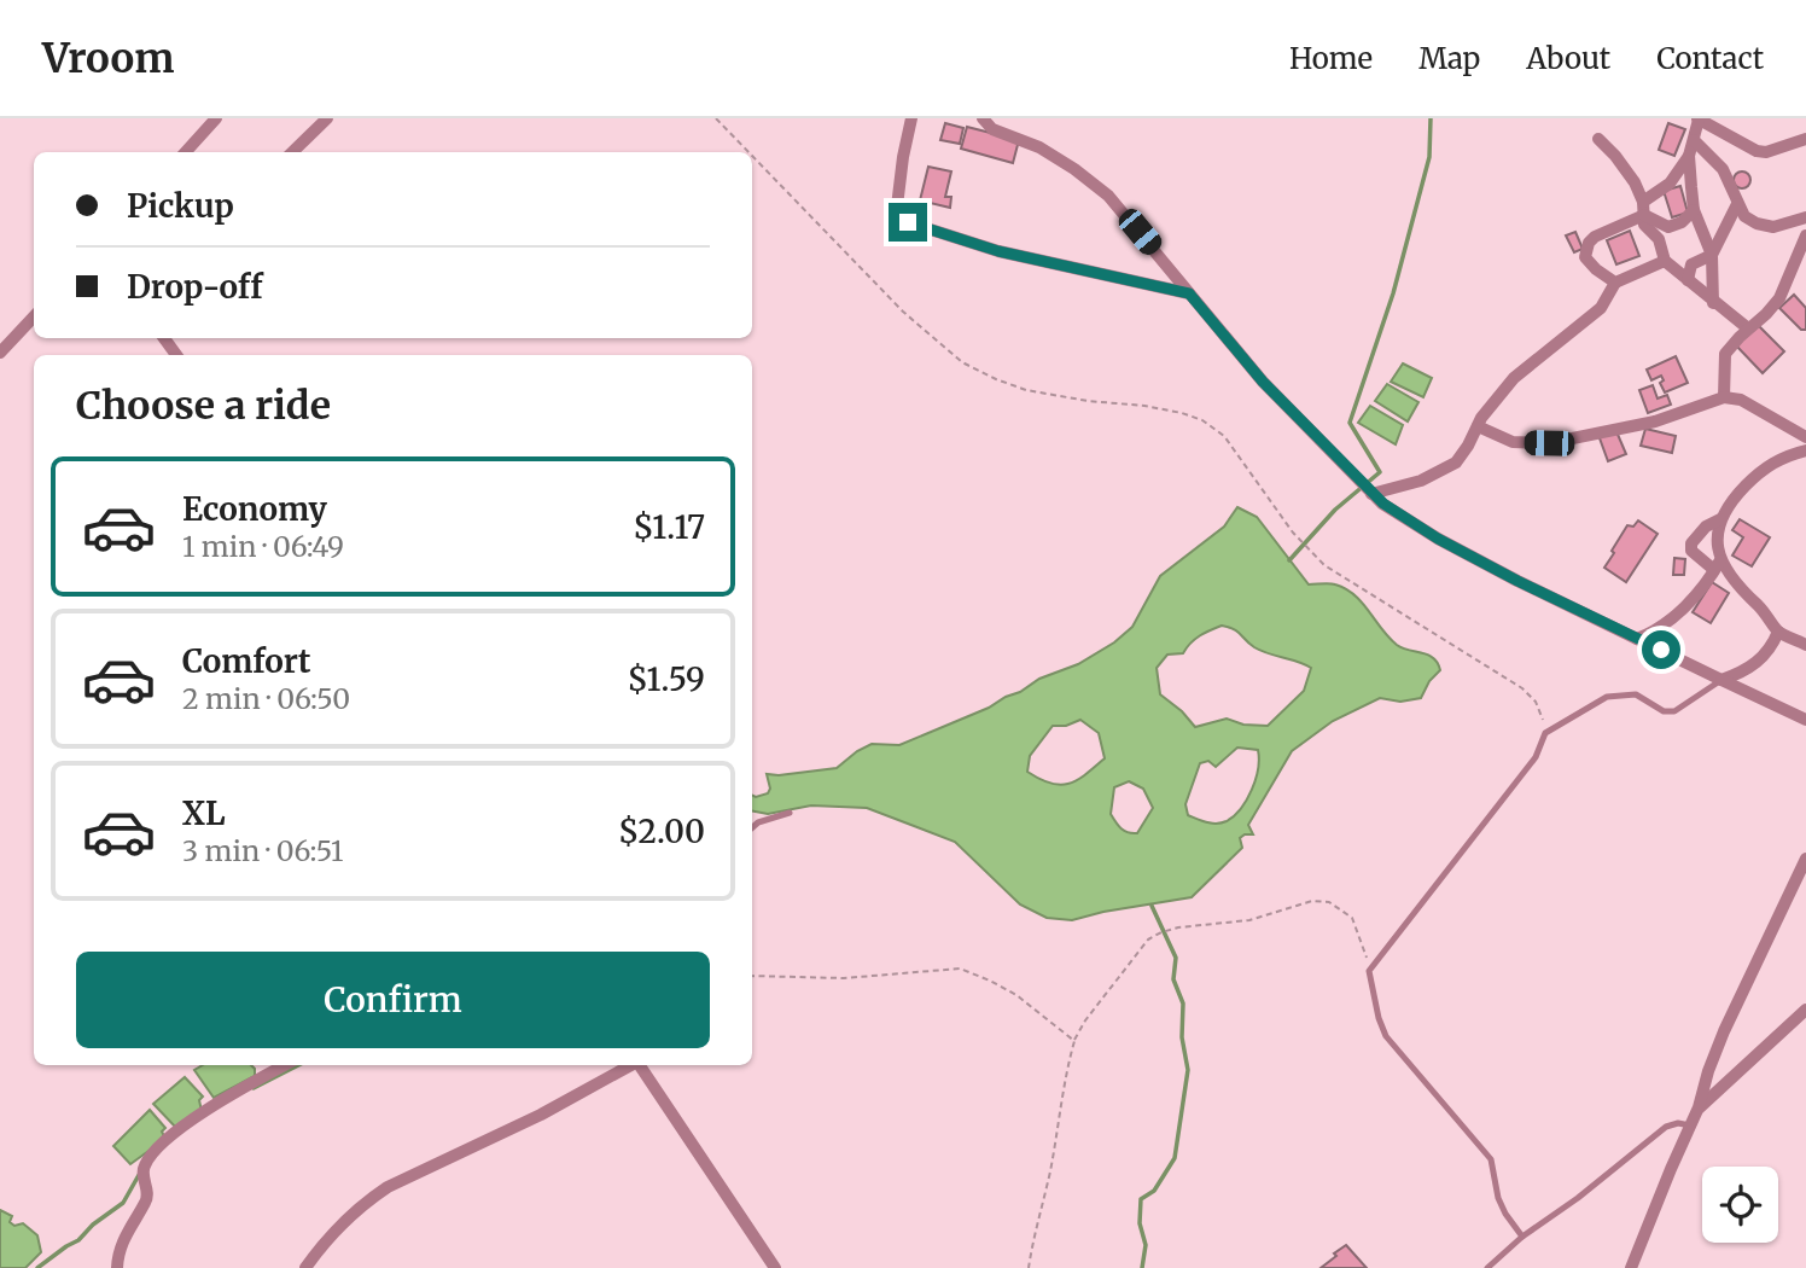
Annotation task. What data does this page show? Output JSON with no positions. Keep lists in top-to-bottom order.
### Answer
{
  "page": {
    "header": "Vroom",
    "nav": [
      "Home",
      "Map",
      "About",
      "Contact"
    ],
    "banner": ["Pickup", "Drop-off"],
    "heading": "Choose a ride",
    "list": [
      {
        "name": "Economy",
        "note": "1 min · 06:49",
        "value": "$1.17"
      },
      {
        "name": "Comfort",
        "note": "2 min · 06:50",
        "value": "$1.59"
      },
      {
        "name": "XL",
        "note": "3 min · 06:51",
        "value": "$2.00"
      }
    ],
    "buttons": "Confirm"
  }
}
